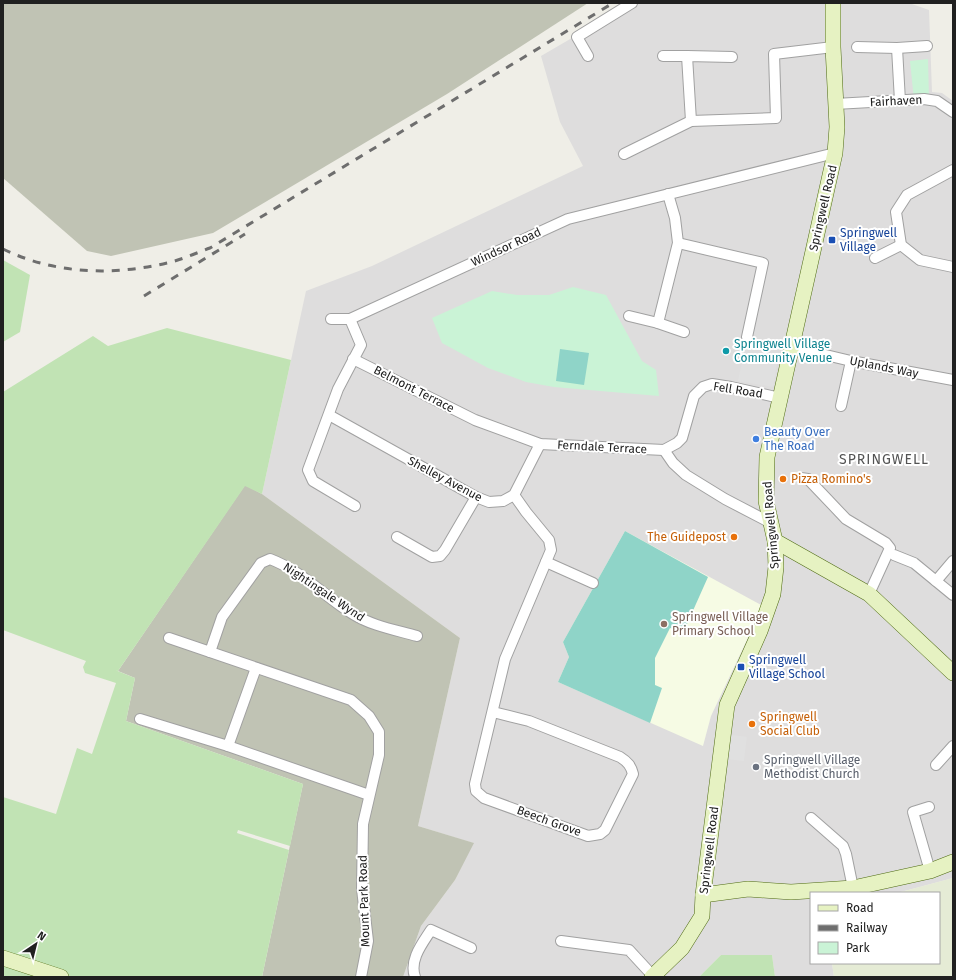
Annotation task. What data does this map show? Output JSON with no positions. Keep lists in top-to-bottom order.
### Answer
{
  "streets": {
    "main road": ["Springwell Road"],
    "street": [
      "Fairhaven",
      "Windsor Road",
      "Uplands Way",
      "Belmont Terrace",
      "Fell Road",
      "Ferndale Terrace",
      "Shelley Avenue",
      "Nightingale Wynd",
      "Beech Grove",
      "Mount Park Road"
    ]
  },
  "crossings": [
    ["Fairhaven", "Springwell Road"],
    ["Springwell Road", "Windsor Road"],
    ["Springwell Road", "Uplands Way"],
    ["Springwell Road", "Fell Road"],
    ["Belmont Terrace", "Ferndale Terrace"],
    ["Fell Road", "Ferndale Terrace"],
    ["Shelley Avenue", "Beech Grove"],
    ["Nightingale Wynd", "Mount Park Road"]
  ],
  "districts": ["SPRINGWELL"],
  "places": {
    "transit": ["Springwell Village", "Springwell Village School"],
    "other": [
      "Springwell Village Community Venue",
      "Beauty Over The Road",
      "Pizza Romino's",
      "The Guidepost",
      "Springwell Village Primary School",
      "Springwell Social Club",
      "Springwell Village Methodist Church"
    ]
  },
  "legend": ["Road", "Railway", "Park"],
  "north": "top right"
}
